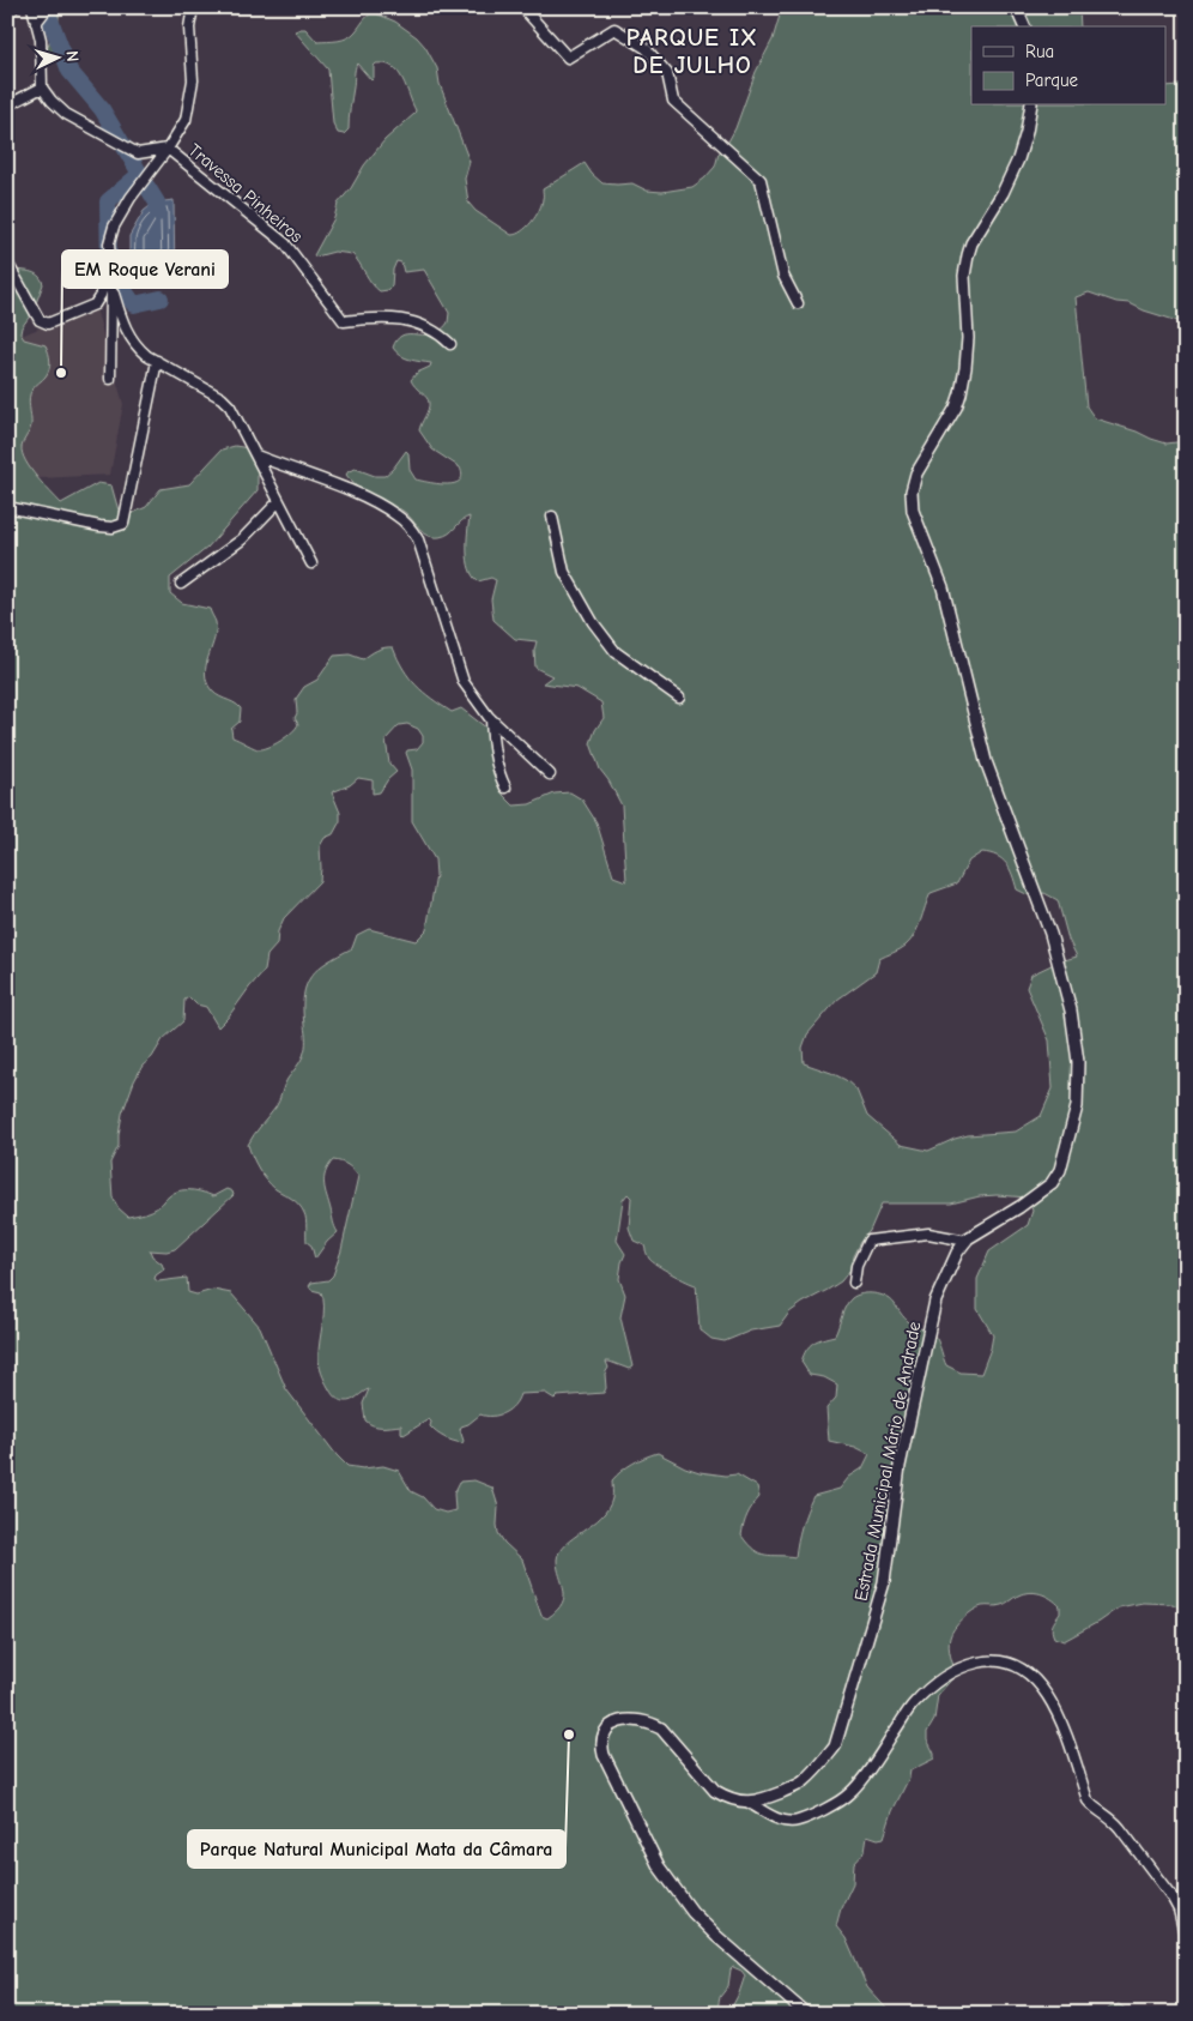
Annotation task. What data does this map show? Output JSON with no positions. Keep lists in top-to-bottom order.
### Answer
{
  "streets": {
    "street": ["Travessa Pinheiros", "Estrada Municipal Mário de Andrade"]
  },
  "districts": ["PARQUE IX DE JULHO"],
  "places": ["EM Roque Verani", "Parque Natural Municipal Mata da Câmara"],
  "legend": ["Rua", "Parque"],
  "north": "right"
}
